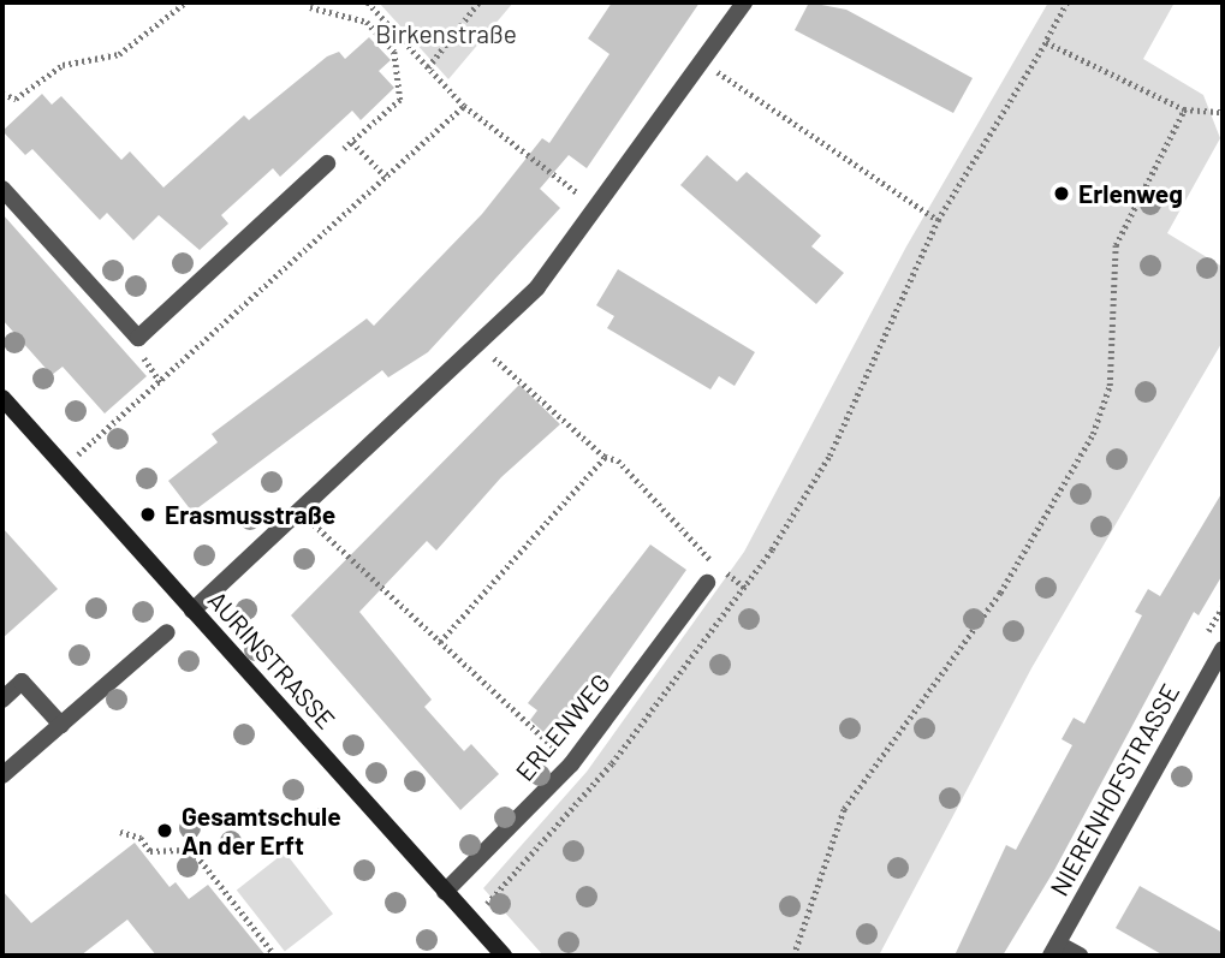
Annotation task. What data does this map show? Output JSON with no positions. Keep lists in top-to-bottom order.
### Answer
{
  "streets": {
    "main road": ["AURINSTRASSE"],
    "street": ["ERLENWEG", "NIERENHOFSTRASSE"]
  },
  "crossings": [
    ["AURINSTRASSE", "ERLENWEG"]
  ],
  "parks": ["Birkenstraße"],
  "places": ["Erlenweg", "Erasmusstraße", "Gesamtschule An der Erft"]
}
